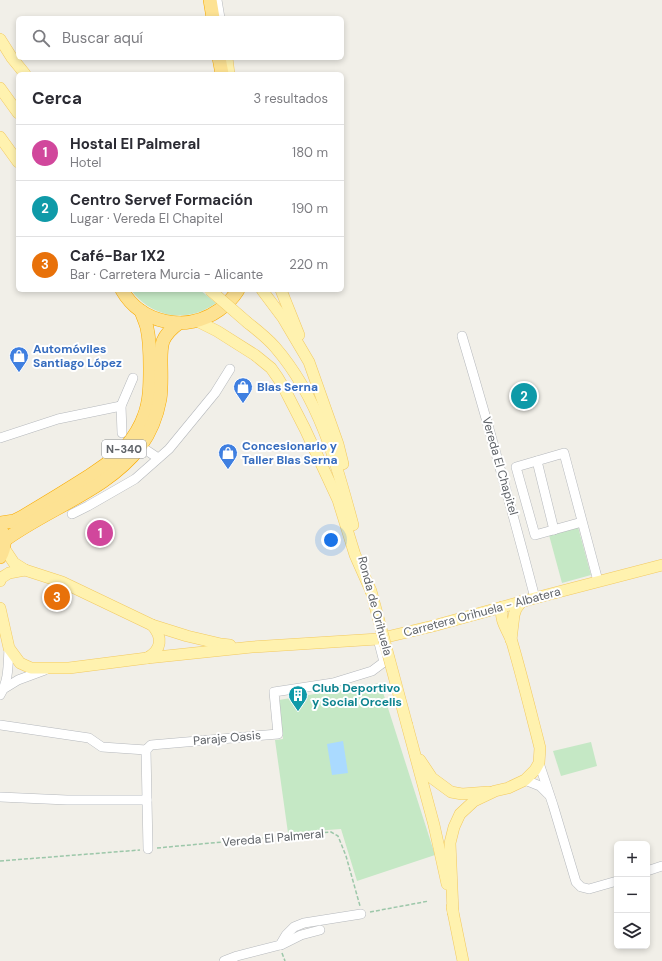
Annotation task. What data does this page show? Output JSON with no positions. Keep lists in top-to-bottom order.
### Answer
{
  "streets": {
    "highway": ["N-340"],
    "main road": ["Ronda de Orihuela", "Carretera Orihuela - Albatera"],
    "street": ["Vereda El Chapitel", "Paraje Oasis"],
    "path": ["Vereda El Palmeral"]
  },
  "crossings": [
    ["Vereda El Chapitel", "Carretera Orihuela - Albatera"],
    ["Carretera Orihuela - Albatera", "Paraje Oasis"]
  ],
  "places": {
    "shop": ["Automóviles Santiago López", "Blas Serna", "Concesionario y Taller Blas Serna"],
    "building": ["Club Deportivo y Social Orcelis"]
  },
  "page": {
    "search": "Buscar aquí",
    "heading": ["Cerca", "3 resultados"],
    "list": [
      {
        "mark": "1",
        "name": "Hostal El Palmeral",
        "note": "Hotel",
        "value": "180 m"
      },
      {
        "mark": "2",
        "name": "Centro Servef Formación",
        "note": "Lugar · Vereda El Chapitel",
        "value": "190 m"
      },
      {
        "mark": "3",
        "name": "Café-Bar 1X2",
        "note": "Bar · Carretera Murcia - Alicante",
        "value": "220 m"
      }
    ],
    "pins": ["2", "1", "3"],
    "map_buttons": ["+", "−"]
  }
}
